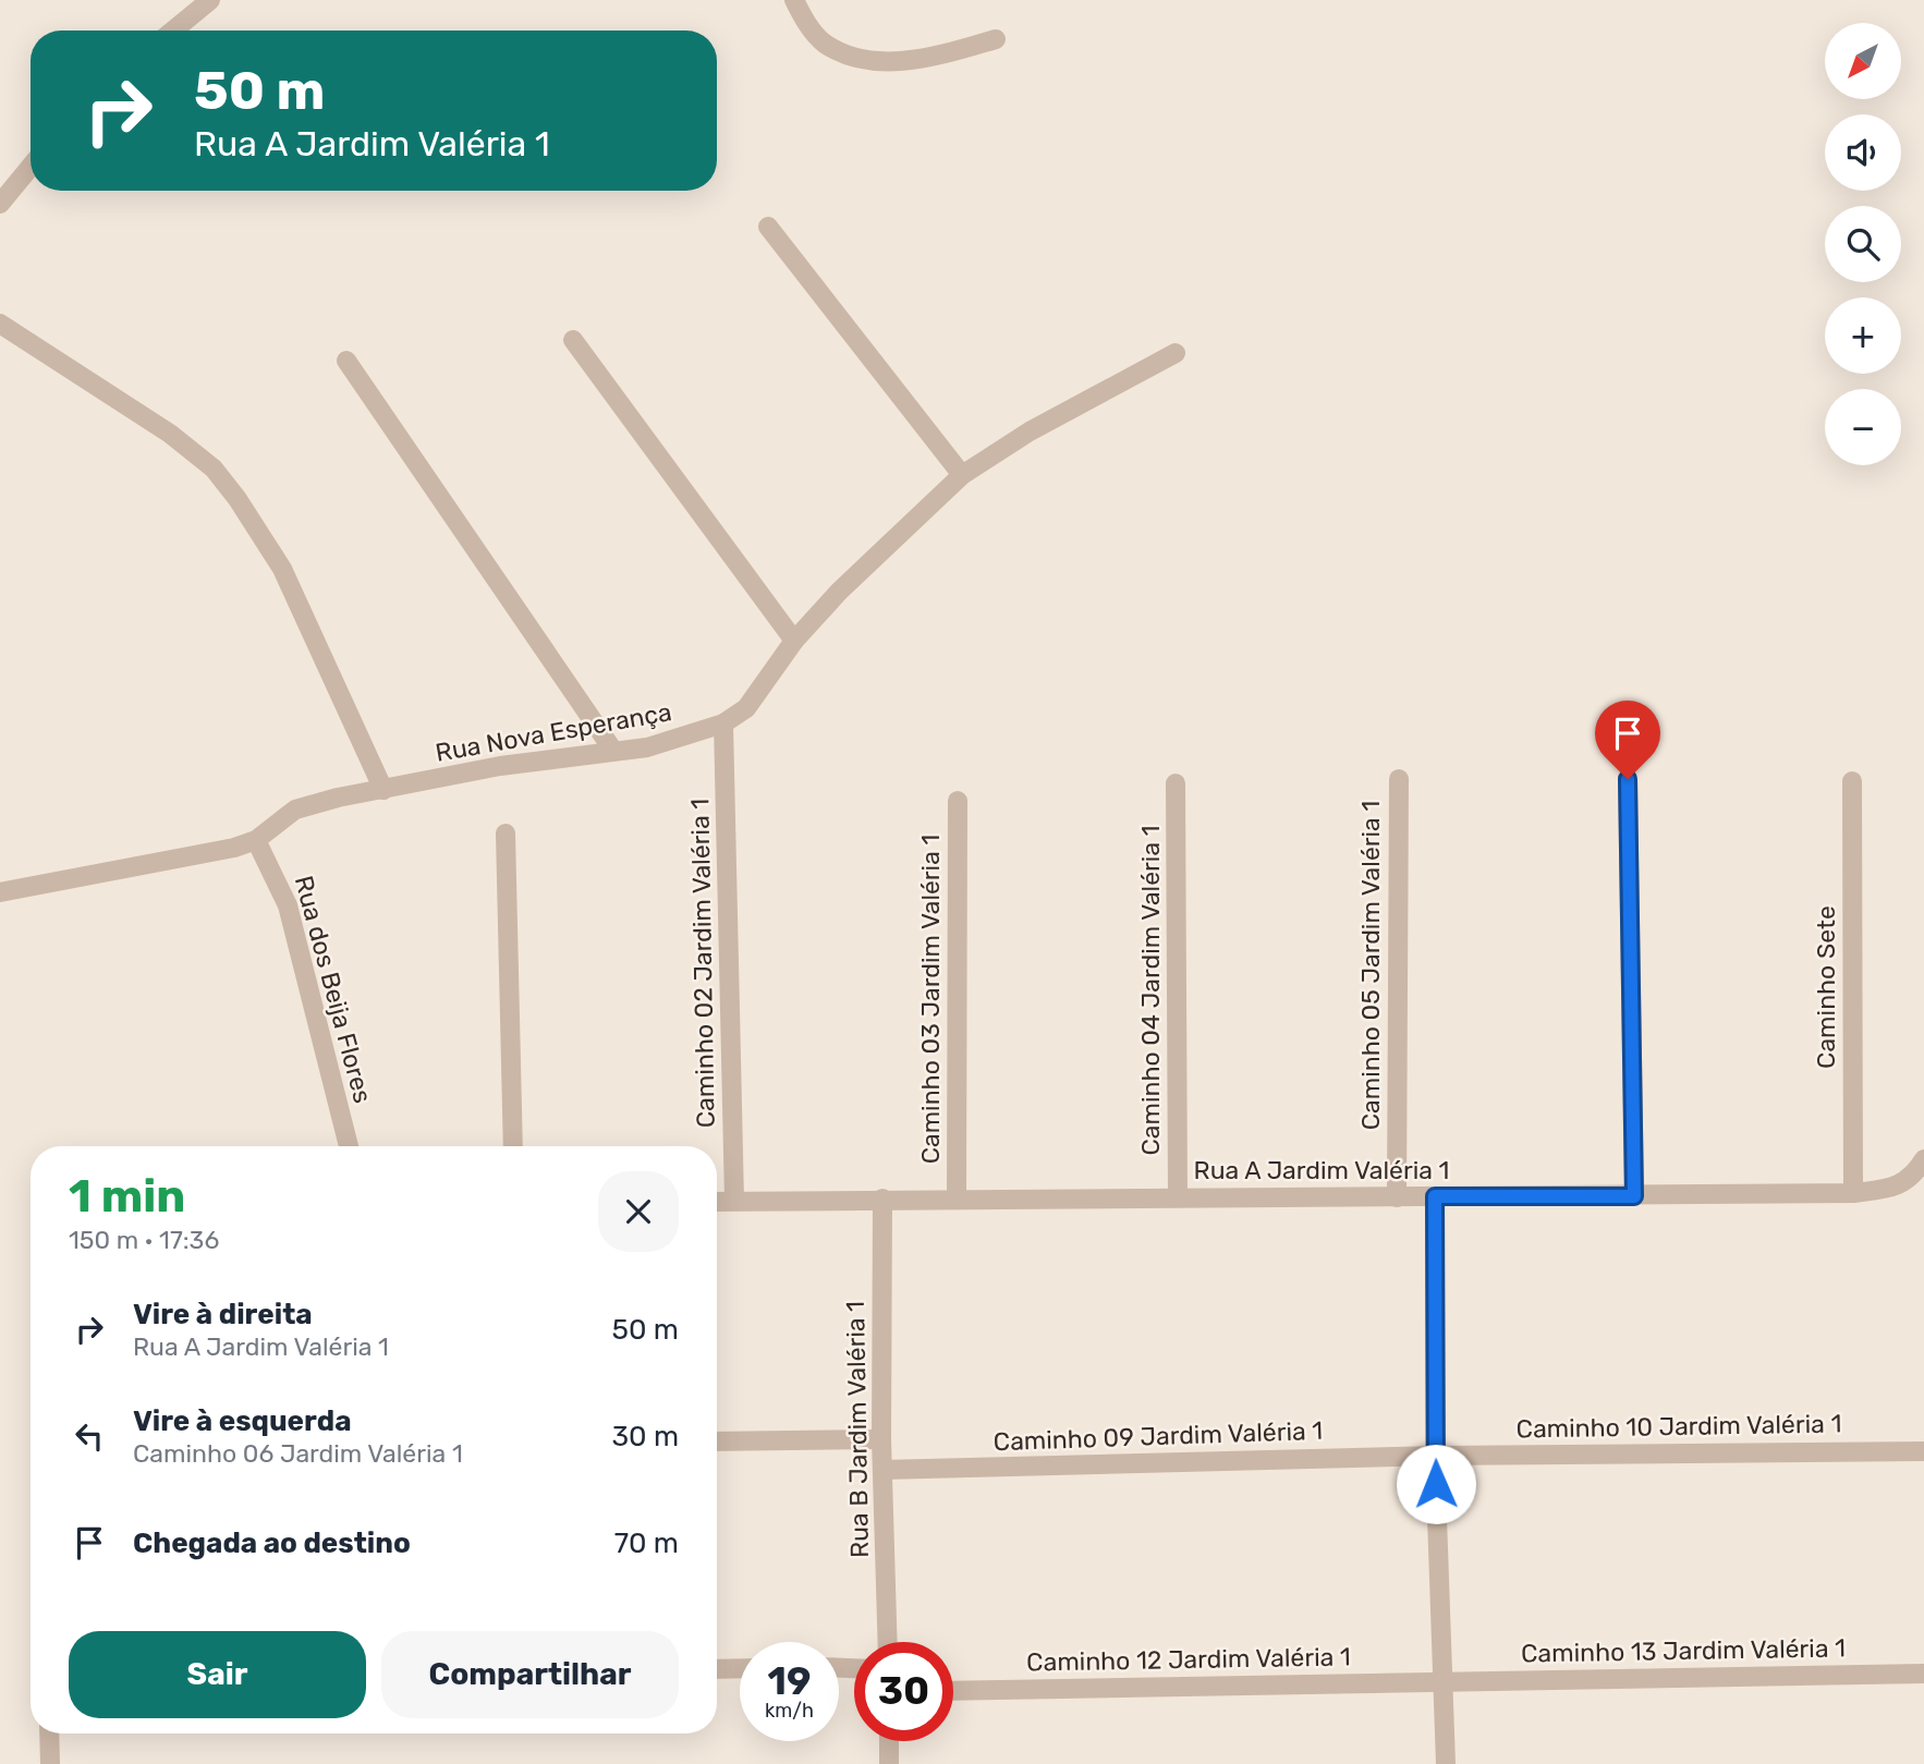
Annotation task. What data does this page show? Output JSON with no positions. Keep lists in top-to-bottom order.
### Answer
{
  "streets": {
    "street": [
      "Rua Nova Esperança",
      "Caminho 02 Jardim Valéria 1",
      "Caminho 05 Jardim Valéria 1",
      "Caminho Sete",
      "Rua dos Beija Flores",
      "Caminho 04 Jardim Valéria 1",
      "Caminho 03 Jardim Valéria 1",
      "Rua A Jardim Valéria 1",
      "Caminho 10 Jardim Valéria 1",
      "Rua B Jardim Valéria 1",
      "Caminho 09 Jardim Valéria 1",
      "Caminho 13 Jardim Valéria 1",
      "Caminho 12 Jardim Valéria 1"
    ]
  },
  "crossings": [
    ["Rua Nova Esperança", "Caminho 02 Jardim Valéria 1"],
    ["Rua Nova Esperança", "Rua dos Beija Flores"],
    ["Caminho 02 Jardim Valéria 1", "Rua A Jardim Valéria 1"],
    ["Caminho 05 Jardim Valéria 1", "Rua A Jardim Valéria 1"],
    ["Caminho Sete", "Rua A Jardim Valéria 1"],
    ["Caminho 04 Jardim Valéria 1", "Rua A Jardim Valéria 1"],
    ["Caminho 03 Jardim Valéria 1", "Rua A Jardim Valéria 1"],
    ["Rua A Jardim Valéria 1", "Rua B Jardim Valéria 1"],
    ["Caminho 10 Jardim Valéria 1", "Caminho 09 Jardim Valéria 1"],
    ["Rua B Jardim Valéria 1", "Caminho 09 Jardim Valéria 1"],
    ["Caminho 13 Jardim Valéria 1", "Caminho 12 Jardim Valéria 1"]
  ],
  "north": "bottom left",
  "page": {
    "map_buttons": ["+", "−"],
    "turn": ["50 m", "Rua A Jardim Valéria 1"],
    "heading": ["1 min", "150 m · 17:36"],
    "list": [
      {
        "name": "Vire à direita",
        "note": "Rua A Jardim Valéria 1",
        "value": "50 m"
      },
      {
        "name": "Vire à esquerda",
        "note": "Caminho 06 Jardim Valéria 1",
        "value": "30 m"
      },
      {
        "name": "Chegada ao destino",
        "value": "70 m"
      }
    ],
    "buttons": ["Sair", "Compartilhar"],
    "speed": "19 km/h",
    "limit": "30"
  }
}
